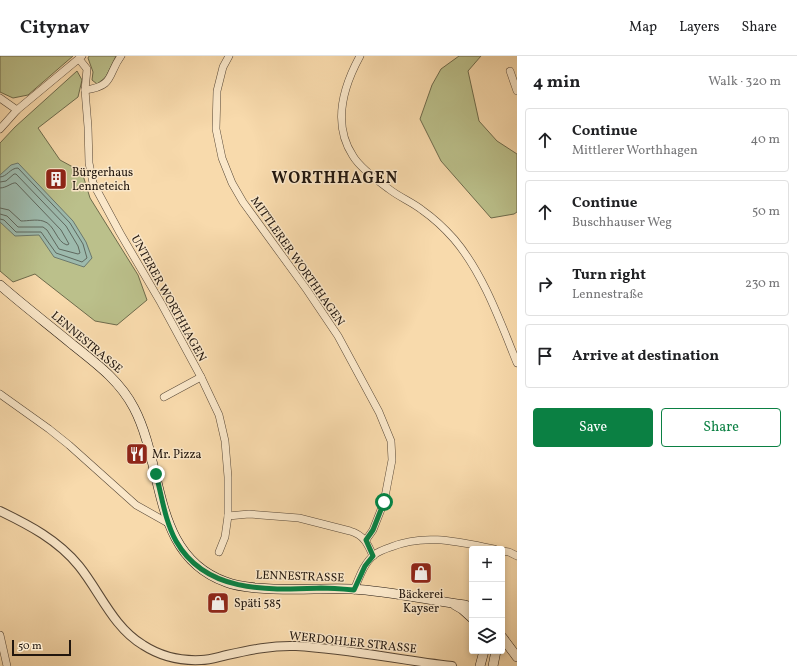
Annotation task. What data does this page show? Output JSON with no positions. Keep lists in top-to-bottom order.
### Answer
{
  "streets": {
    "main road": ["LENNESTRASSE"],
    "street": ["MITTLERER WORTHHAGEN", "UNTERER WORTHHAGEN", "WERDOHLER STRASSE"]
  },
  "districts": ["WORTHHAGEN"],
  "places": {
    "building": ["Bürgerhaus Lenneteich"],
    "restaurant": ["Mr. Pizza"],
    "shop": ["Bäckerei Kayser", "Späti 585"]
  },
  "scale_bar": "50 m",
  "page": {
    "header": "Citynav",
    "nav": ["Map", "Layers", "Share"],
    "heading": ["4 min", "Walk · 320 m"],
    "list": [
      ["Continue", "Mittlerer Worthhagen", "40 m"],
      ["Continue", "Buschhauser Weg", "50 m"],
      ["Turn right", "Lennestraße", "230 m"],
      "Arrive at destination"
    ],
    "buttons": ["Save", "Share"],
    "map_buttons": ["+", "−"],
    "scale": "50 m"
  }
}
